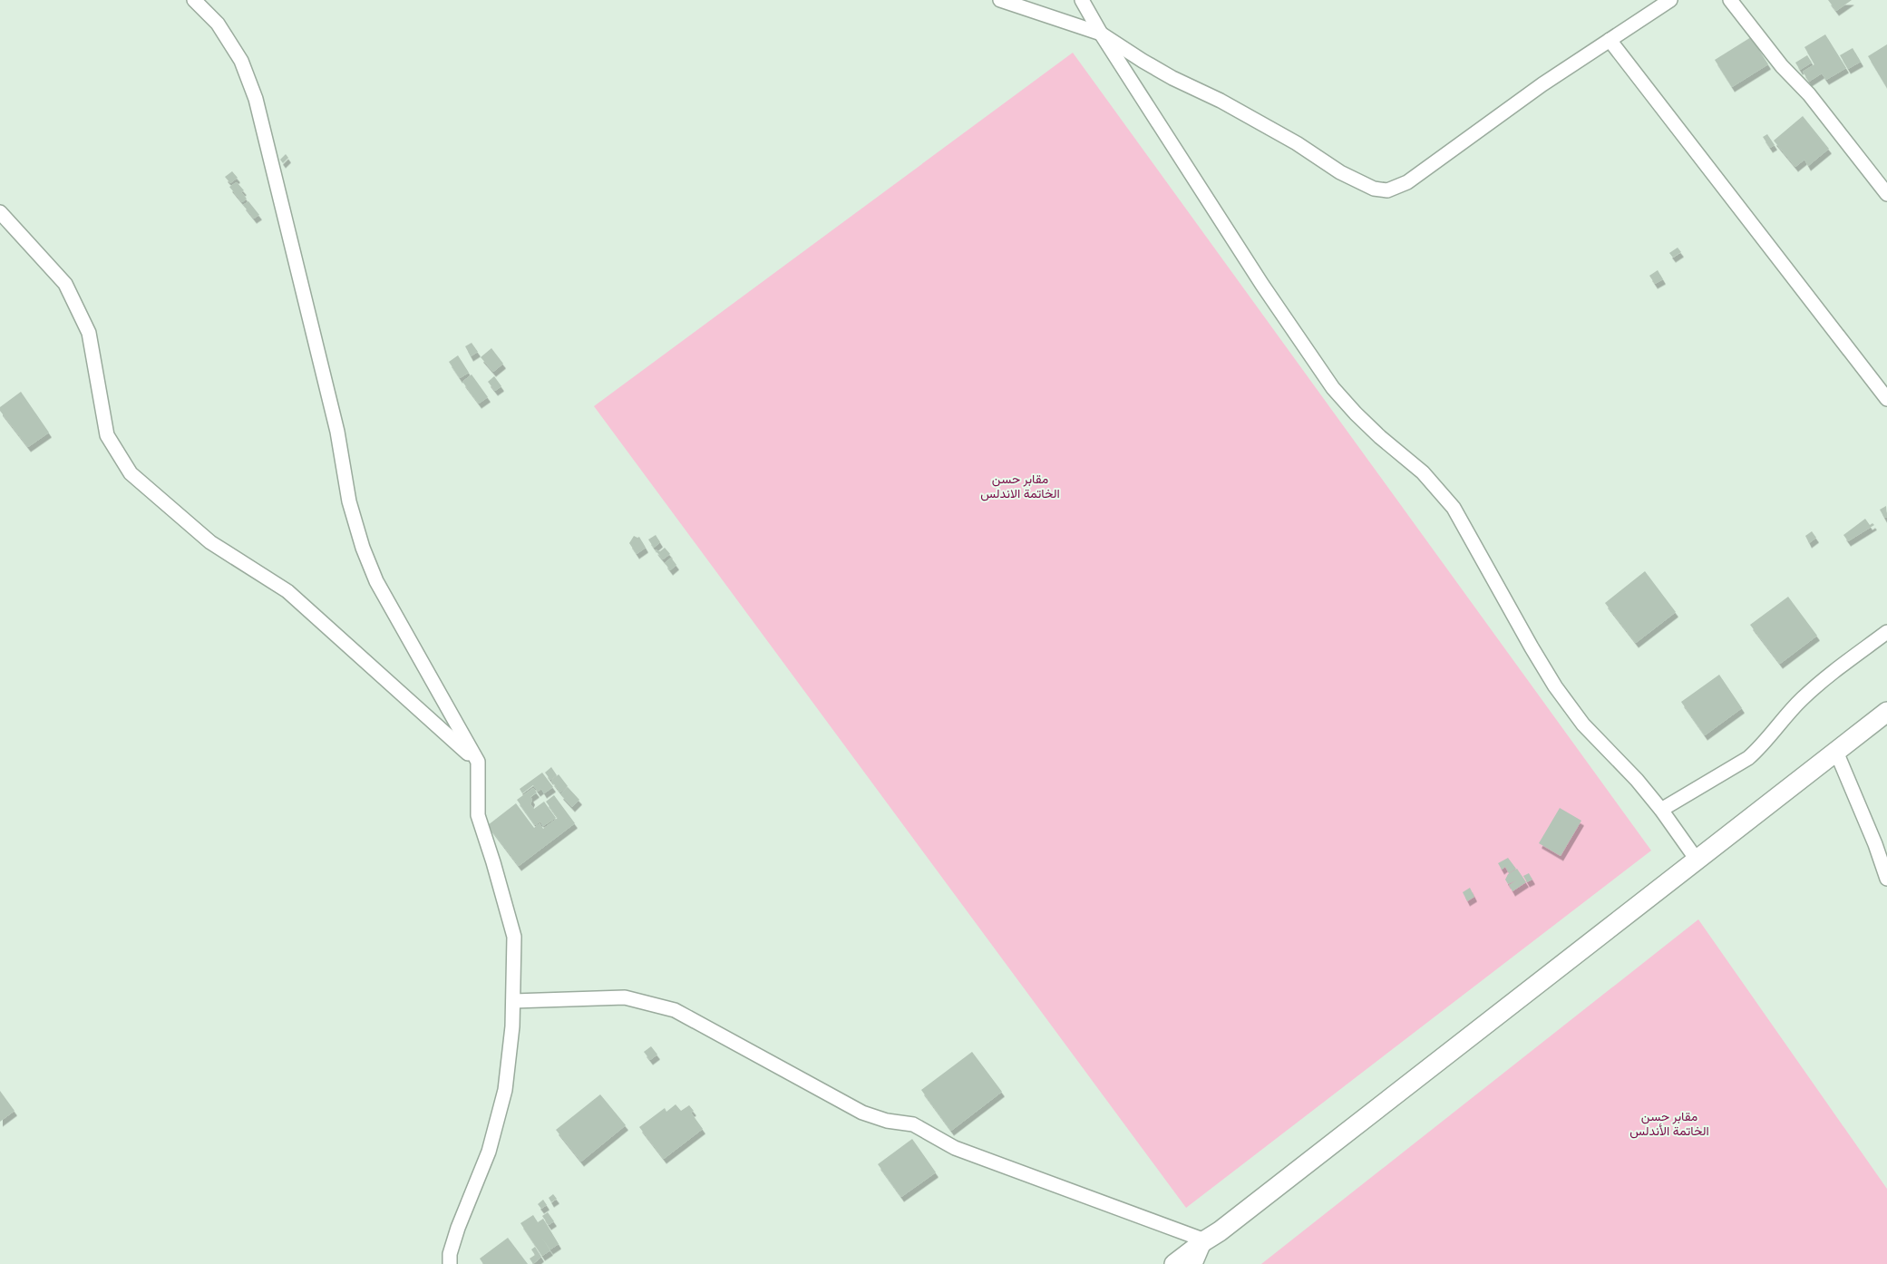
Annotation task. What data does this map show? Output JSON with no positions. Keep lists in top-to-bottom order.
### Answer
{
  "parks": ["مقابر حسن الخاتمة الاندلس", "مقابر حسن الخاتمة الأندلس"]
}
